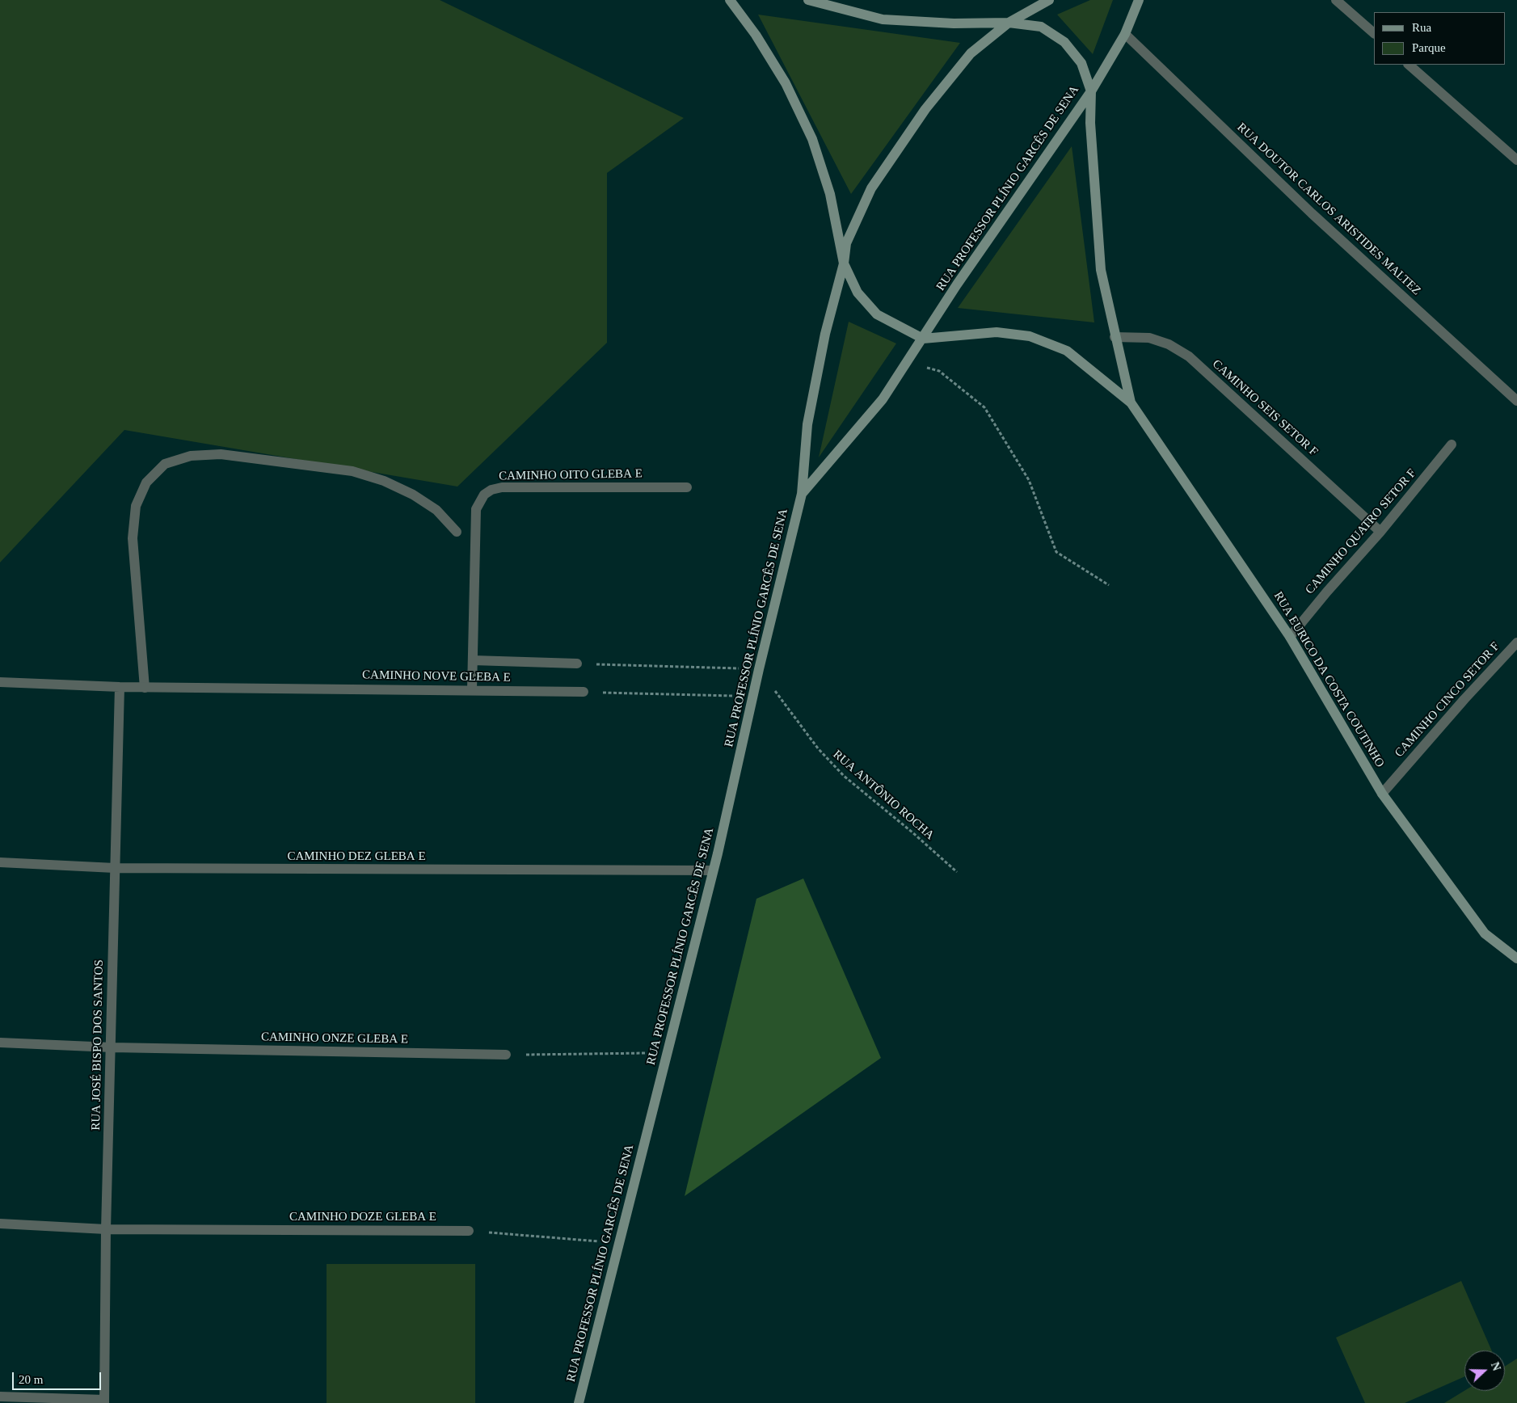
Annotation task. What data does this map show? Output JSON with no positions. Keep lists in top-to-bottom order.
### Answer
{
  "streets": {
    "main road": ["RUA PROFESSOR PLÍNIO GARCÊS DE SENA", "RUA EURICO DA COSTA COUTINHO"],
    "street": [
      "RUA DOUTOR CARLOS ARISTIDES MALTEZ",
      "CAMINHO SEIS SETOR F",
      "CAMINHO OITO GLEBA E",
      "CAMINHO QUATRO SETOR F",
      "CAMINHO NOVE GLEBA E",
      "CAMINHO CINCO SETOR F",
      "CAMINHO DEZ GLEBA E",
      "CAMINHO ONZE GLEBA E",
      "RUA JOSÉ BISPO DOS SANTOS",
      "CAMINHO DOZE GLEBA E"
    ],
    "path": ["RUA ANTÔNIO ROCHA"]
  },
  "crossings": [
    ["RUA PROFESSOR PLÍNIO GARCÊS DE SENA", "RUA EURICO DA COSTA COUTINHO"],
    ["RUA PROFESSOR PLÍNIO GARCÊS DE SENA", "RUA ANTÔNIO ROCHA"],
    ["RUA PROFESSOR PLÍNIO GARCÊS DE SENA", "CAMINHO DEZ GLEBA E"],
    ["RUA DOUTOR CARLOS ARISTIDES MALTEZ", "RUA EURICO DA COSTA COUTINHO"],
    ["CAMINHO SEIS SETOR F", "CAMINHO QUATRO SETOR F"],
    ["CAMINHO SEIS SETOR F", "RUA EURICO DA COSTA COUTINHO"],
    ["CAMINHO OITO GLEBA E", "CAMINHO NOVE GLEBA E"],
    ["CAMINHO QUATRO SETOR F", "RUA EURICO DA COSTA COUTINHO"],
    ["CAMINHO NOVE GLEBA E", "RUA JOSÉ BISPO DOS SANTOS"],
    ["RUA EURICO DA COSTA COUTINHO", "CAMINHO CINCO SETOR F"],
    ["CAMINHO DEZ GLEBA E", "RUA JOSÉ BISPO DOS SANTOS"],
    ["CAMINHO ONZE GLEBA E", "RUA JOSÉ BISPO DOS SANTOS"],
    ["RUA JOSÉ BISPO DOS SANTOS", "CAMINHO DOZE GLEBA E"]
  ],
  "legend": ["Rua", "Parque"],
  "scale_bar": "20 m",
  "north": "right"
}
